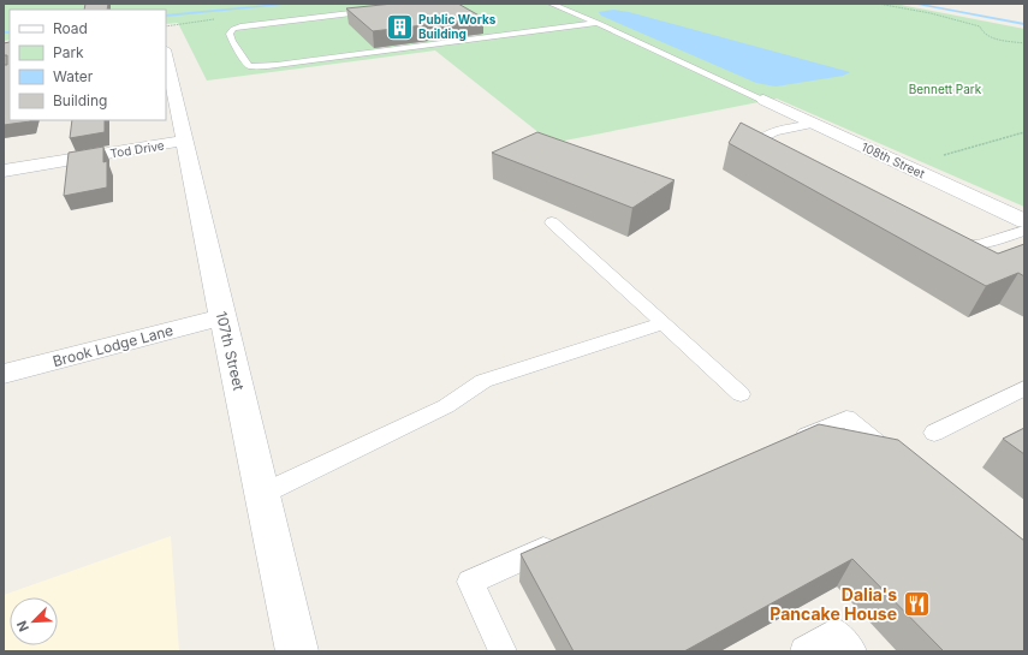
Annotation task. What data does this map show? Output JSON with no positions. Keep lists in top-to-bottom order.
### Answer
{
  "streets": {
    "street": [
      "Tod Drive",
      "108th Street",
      "Brook Lodge Lane",
      "107th Street"
    ]
  },
  "crossings": [
    ["Tod Drive", "107th Street"],
    ["Brook Lodge Lane", "107th Street"]
  ],
  "parks": ["Bennett Park"],
  "places": {
    "building": ["Public Works Building"],
    "restaurant": ["Dalia's Pancake House"]
  },
  "legend": [
    "Road",
    "Park",
    "Water",
    "Building"
  ],
  "north": "bottom left"
}
